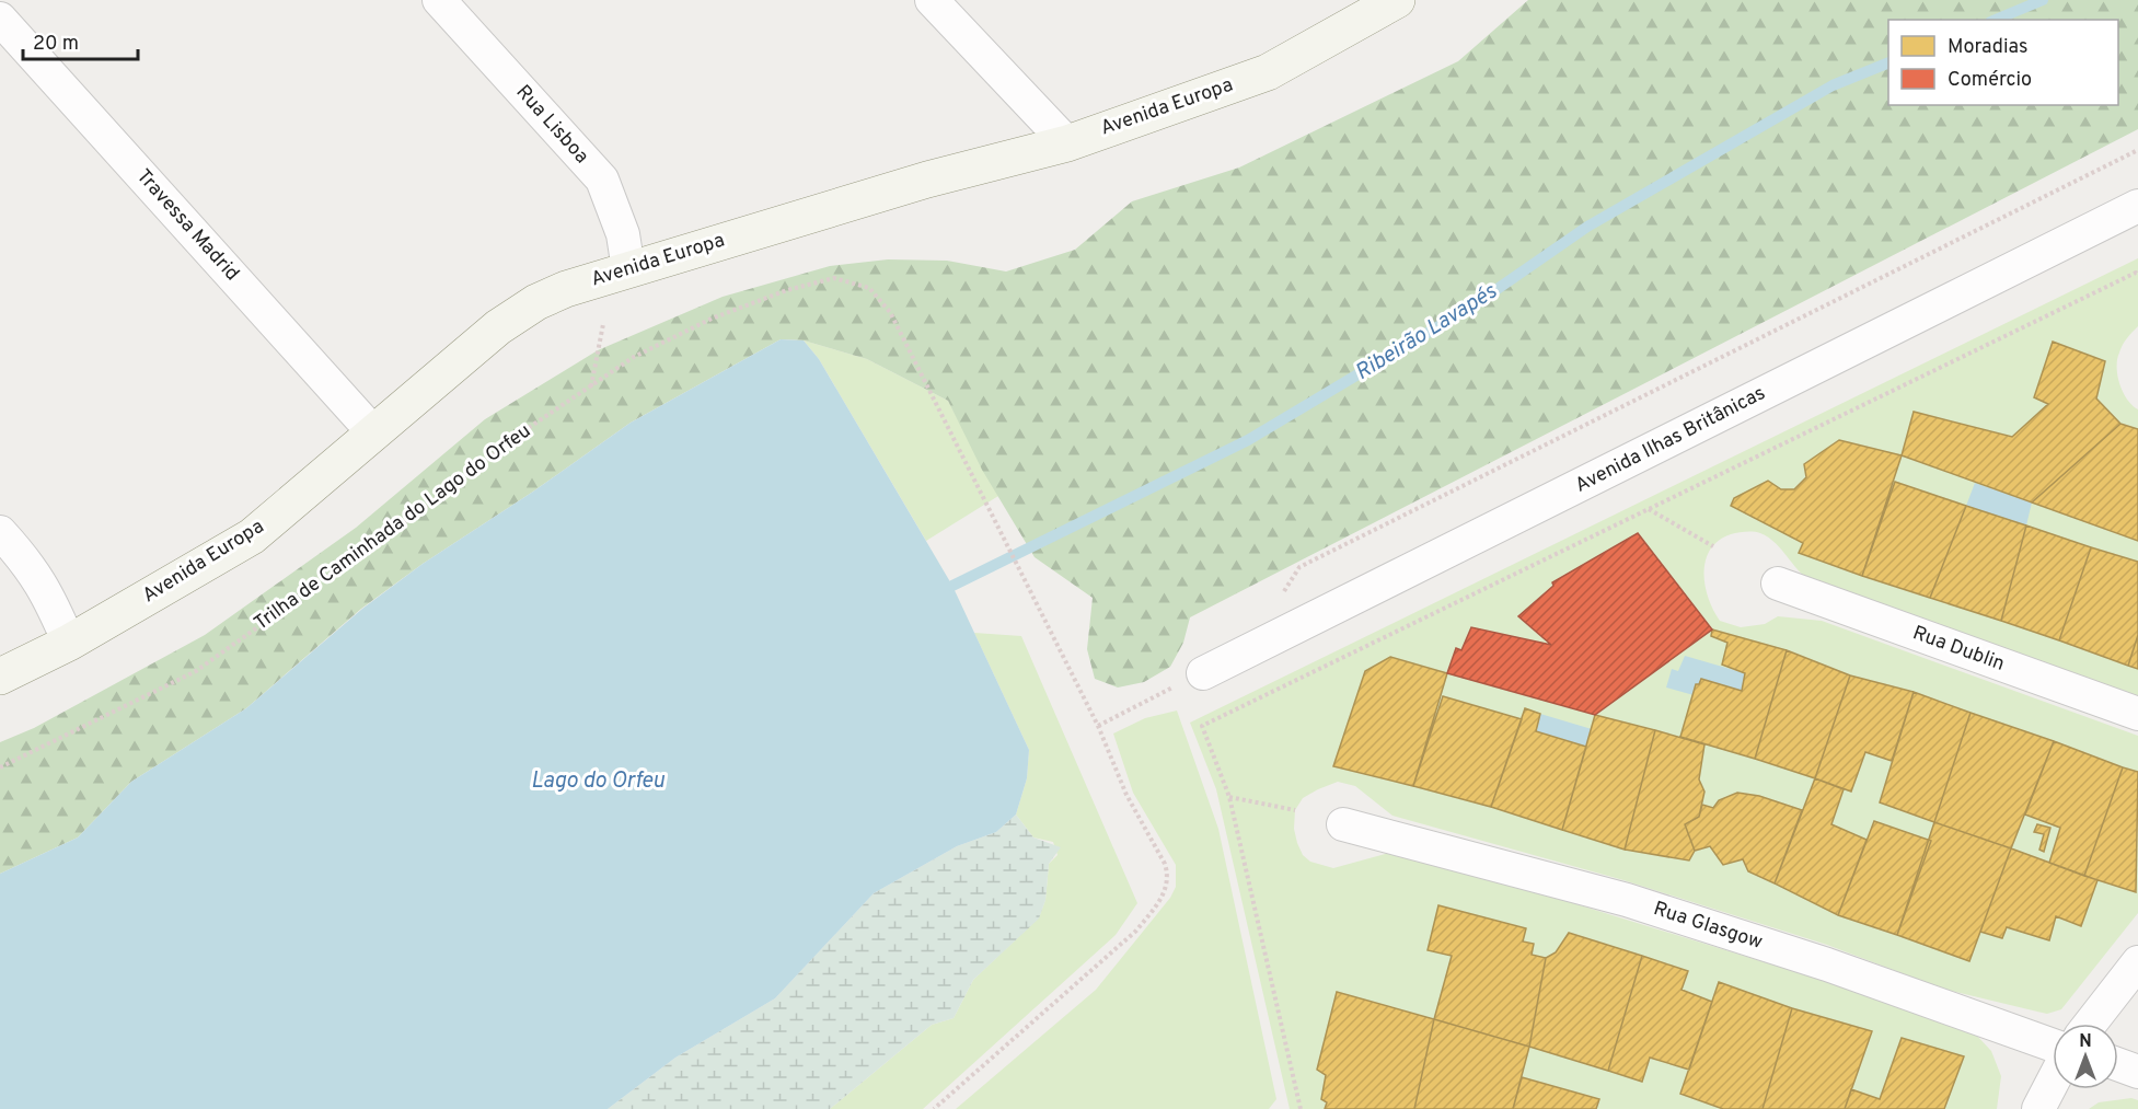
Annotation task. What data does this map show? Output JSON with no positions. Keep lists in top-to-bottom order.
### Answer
{
  "streets": {
    "street": [
      "Avenida Europa",
      "Rua Lisboa",
      "Travessa Madrid",
      "Avenida Ilhas Britânicas",
      "Rua Dublin",
      "Rua Glasgow"
    ],
    "path": ["Trilha de Caminhada do Lago do Orfeu"]
  },
  "crossings": [
    ["Avenida Europa", "Rua Lisboa"],
    ["Avenida Europa", "Travessa Madrid"]
  ],
  "water": ["Ribeirão Lavapés", "Lago do Orfeu"],
  "legend": ["Moradias", "Comércio"],
  "scale_bar": "20 m",
  "north": "top"
}
